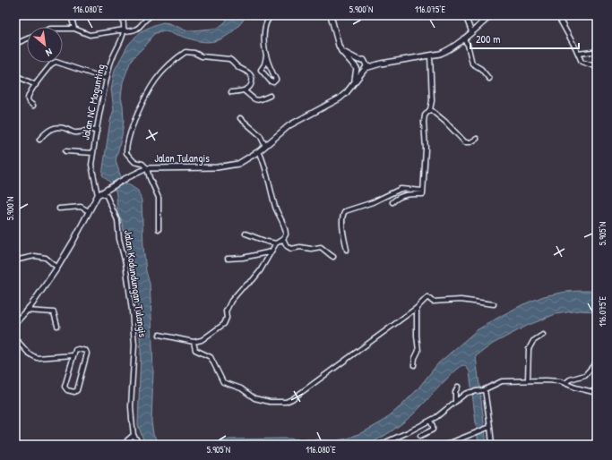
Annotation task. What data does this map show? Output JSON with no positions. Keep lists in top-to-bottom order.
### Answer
{
  "streets": {
    "main road": ["Jalan Tulangis"],
    "street": ["Jalan NC Mogunting", "Jalan Kodundungan Tulangis"]
  },
  "crossings": [
    ["Jalan NC Mogunting", "Jalan Tulangis"],
    ["Jalan NC Mogunting", "Jalan Kodundungan Tulangis"],
    ["Jalan Tulangis", "Jalan Kodundungan Tulangis"]
  ],
  "scale_bar": "200 m",
  "north": "bottom right",
  "coordinates": [
    "116.080°E",
    "5.900°N",
    "116.075°E",
    "5.905°N"
  ]
}
